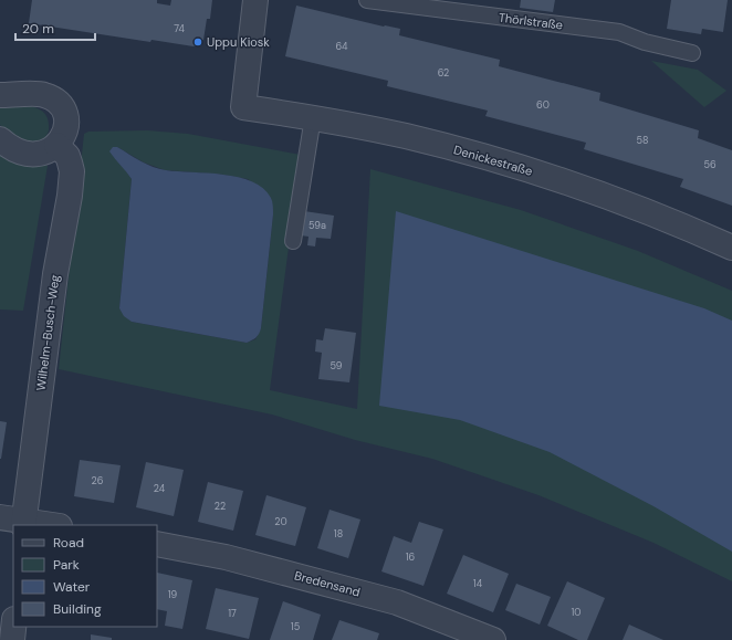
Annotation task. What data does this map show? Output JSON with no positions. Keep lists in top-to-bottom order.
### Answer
{
  "streets": {
    "street": ["Denickestraße", "Wilhelm-Busch-Weg", "Bredensand"],
    "lane": ["Thörlstraße"]
  },
  "places": ["Uppu Kiosk"],
  "house_numbers": [
    "74",
    "64",
    "62",
    "60",
    "58",
    "56",
    "59a",
    "59",
    "26",
    "24",
    "22",
    "20",
    "18",
    "16",
    "14",
    "19",
    "10",
    "17",
    "15"
  ],
  "legend": [
    "Road",
    "Park",
    "Water",
    "Building"
  ],
  "scale_bar": "20 m"
}
